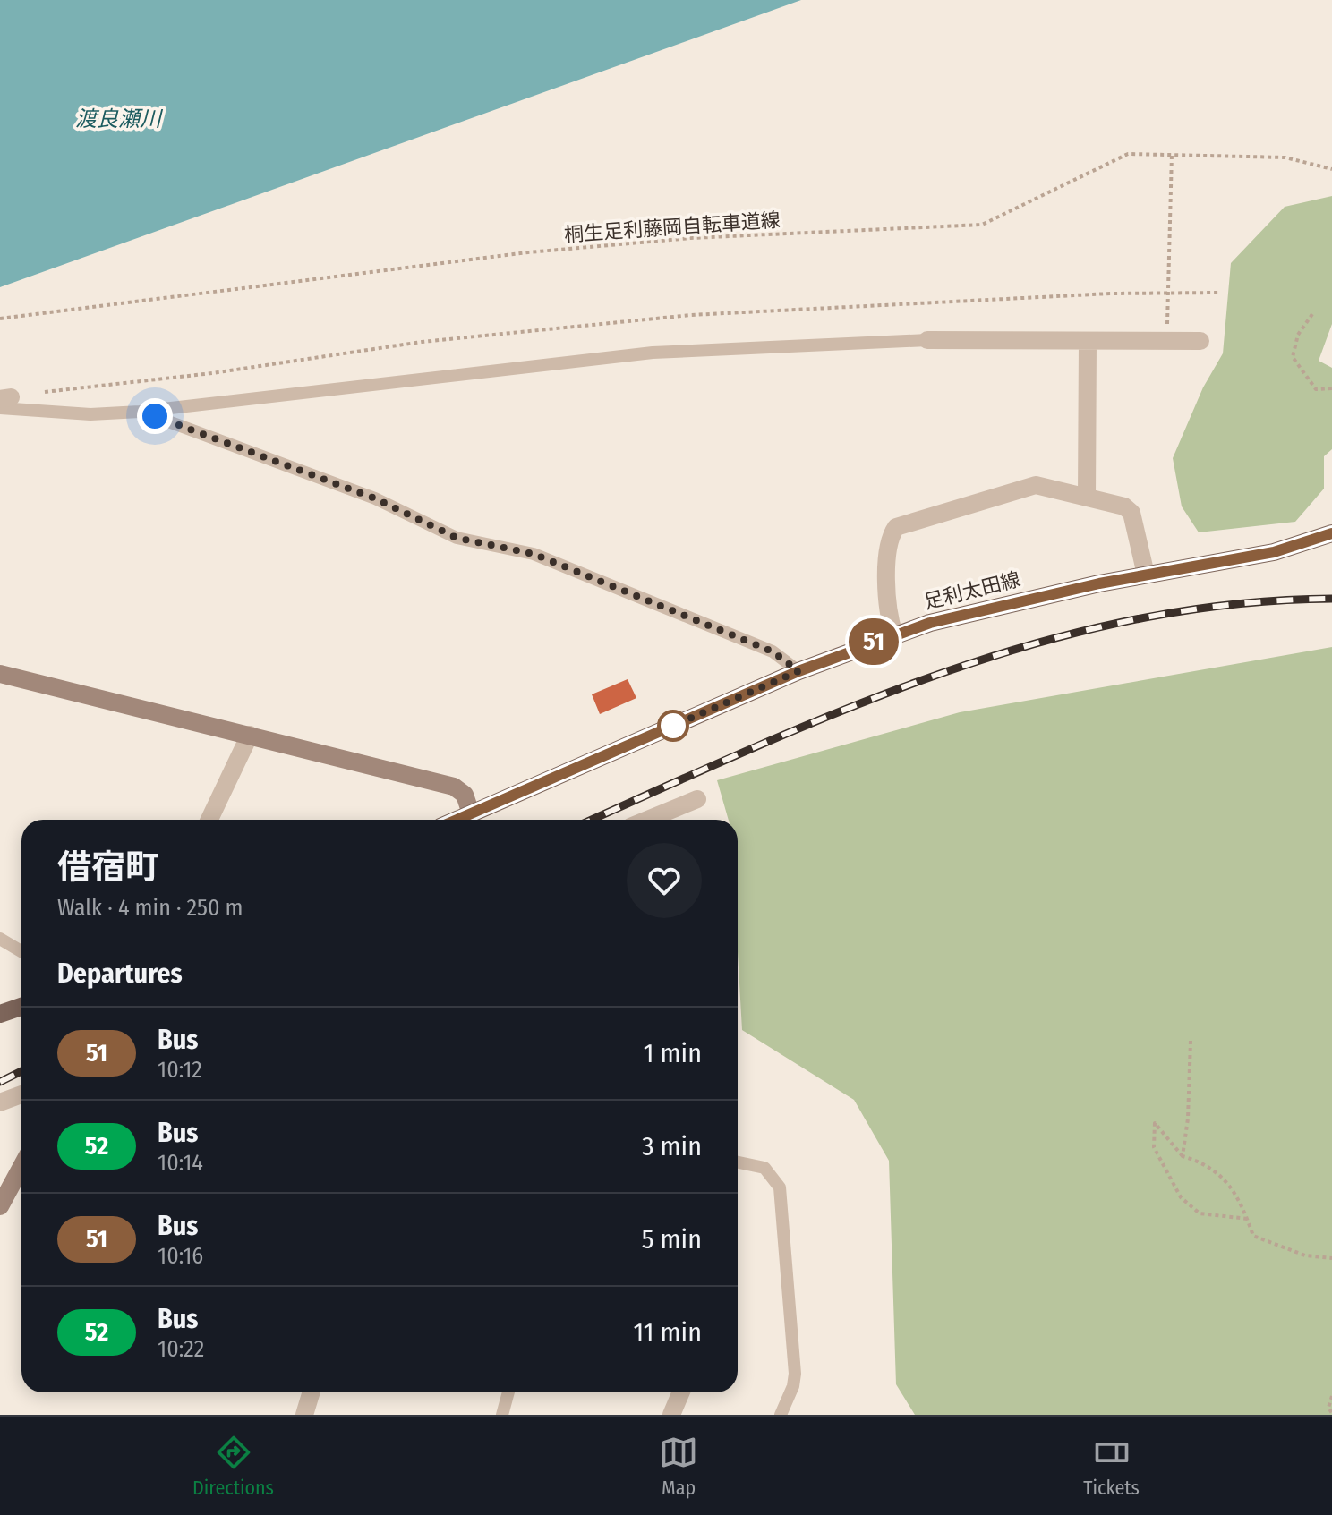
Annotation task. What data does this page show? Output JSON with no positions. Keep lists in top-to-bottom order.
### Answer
{
  "streets": {
    "main road": ["足利太田線"],
    "path": ["桐生足利藤岡自転車道線"]
  },
  "water": ["渡良瀬川"],
  "lines": ["bus line 51"],
  "page": {
    "on_map": "51",
    "heading": [
      ["借宿町", "Walk · 4 min · 250 m"],
      "Departures"
    ],
    "list": [
      {
        "mark": "51",
        "name": "Bus",
        "note": "10:12",
        "value": "1 min"
      },
      {
        "mark": "52",
        "name": "Bus",
        "note": "10:14",
        "value": "3 min"
      },
      {
        "mark": "51",
        "name": "Bus",
        "note": "10:16",
        "value": "5 min"
      },
      {
        "mark": "52",
        "name": "Bus",
        "note": "10:22",
        "value": "11 min"
      }
    ],
    "tabs": ["Directions", "Map", "Tickets"]
  }
}
